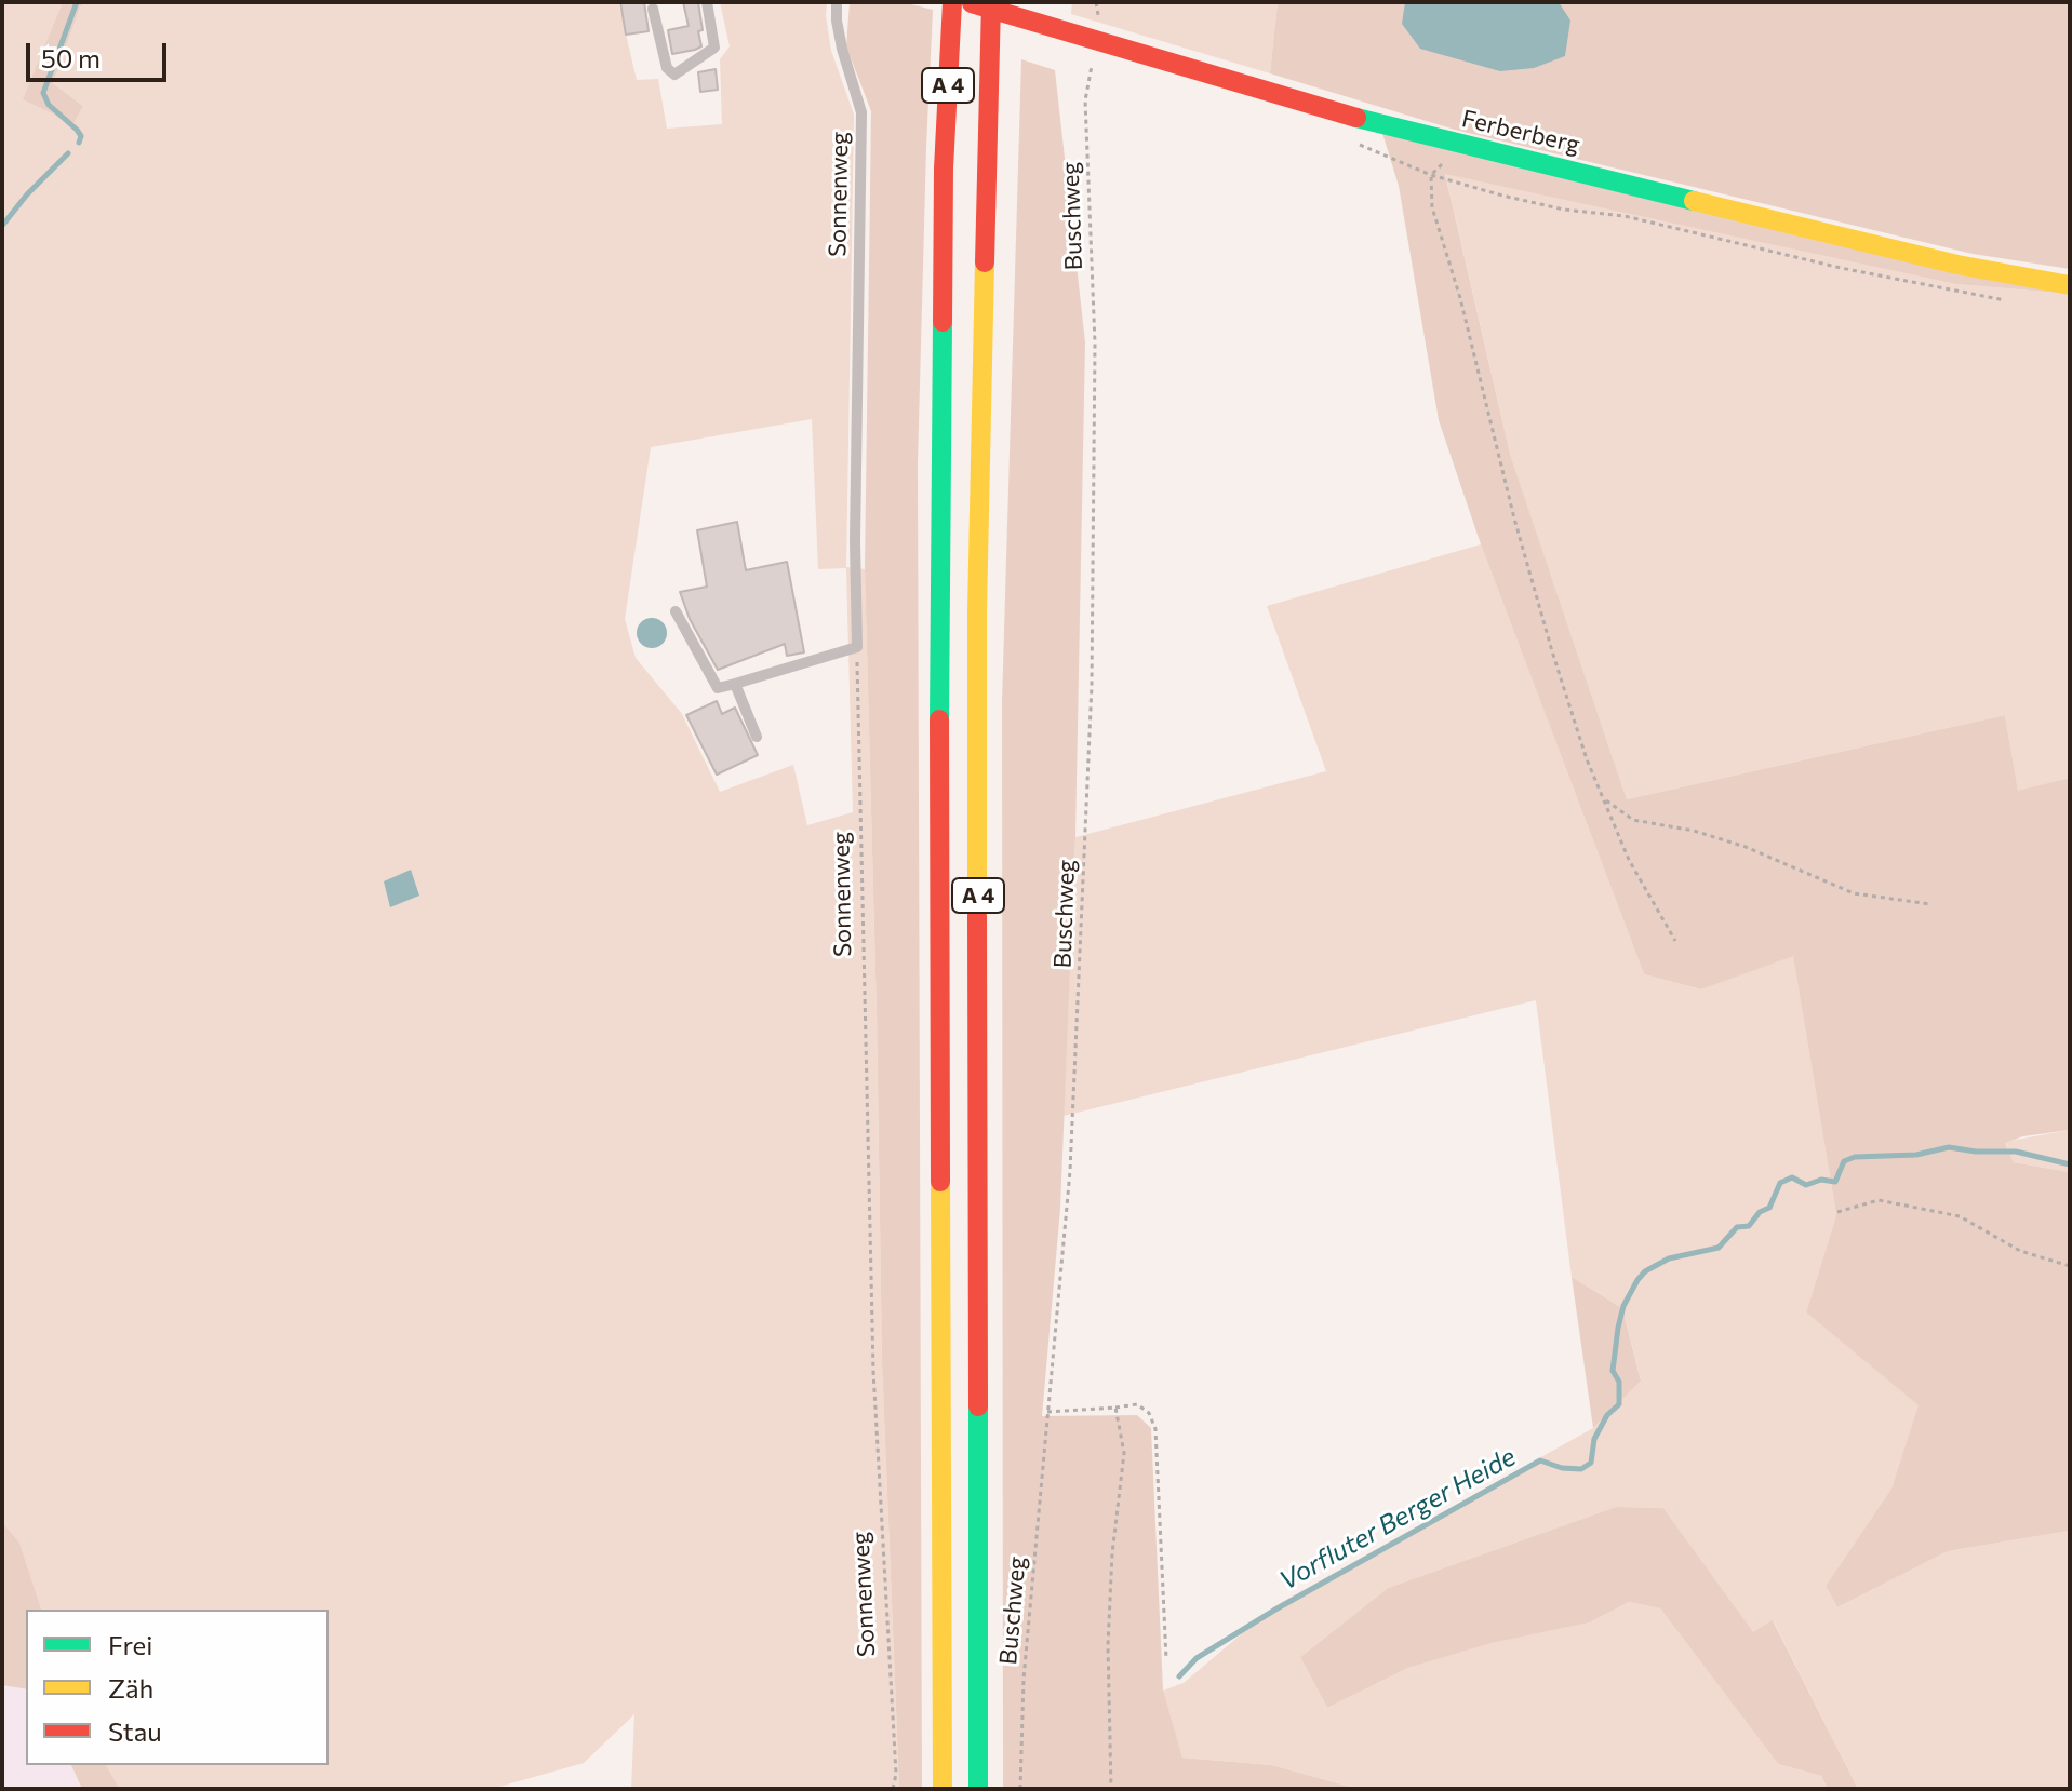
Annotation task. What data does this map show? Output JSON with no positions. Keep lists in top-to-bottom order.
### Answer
{
  "streets": {
    "main road": ["A 4", "Ferberberg"],
    "lane": ["Sonnenweg"],
    "path": ["Buschweg"]
  },
  "crossings": [
    ["Ferberberg", "Buschweg"]
  ],
  "water": ["Vorfluter Berger Heide"],
  "legend": ["Frei", "Zäh", "Stau"],
  "scale_bar": "50 m"
}
